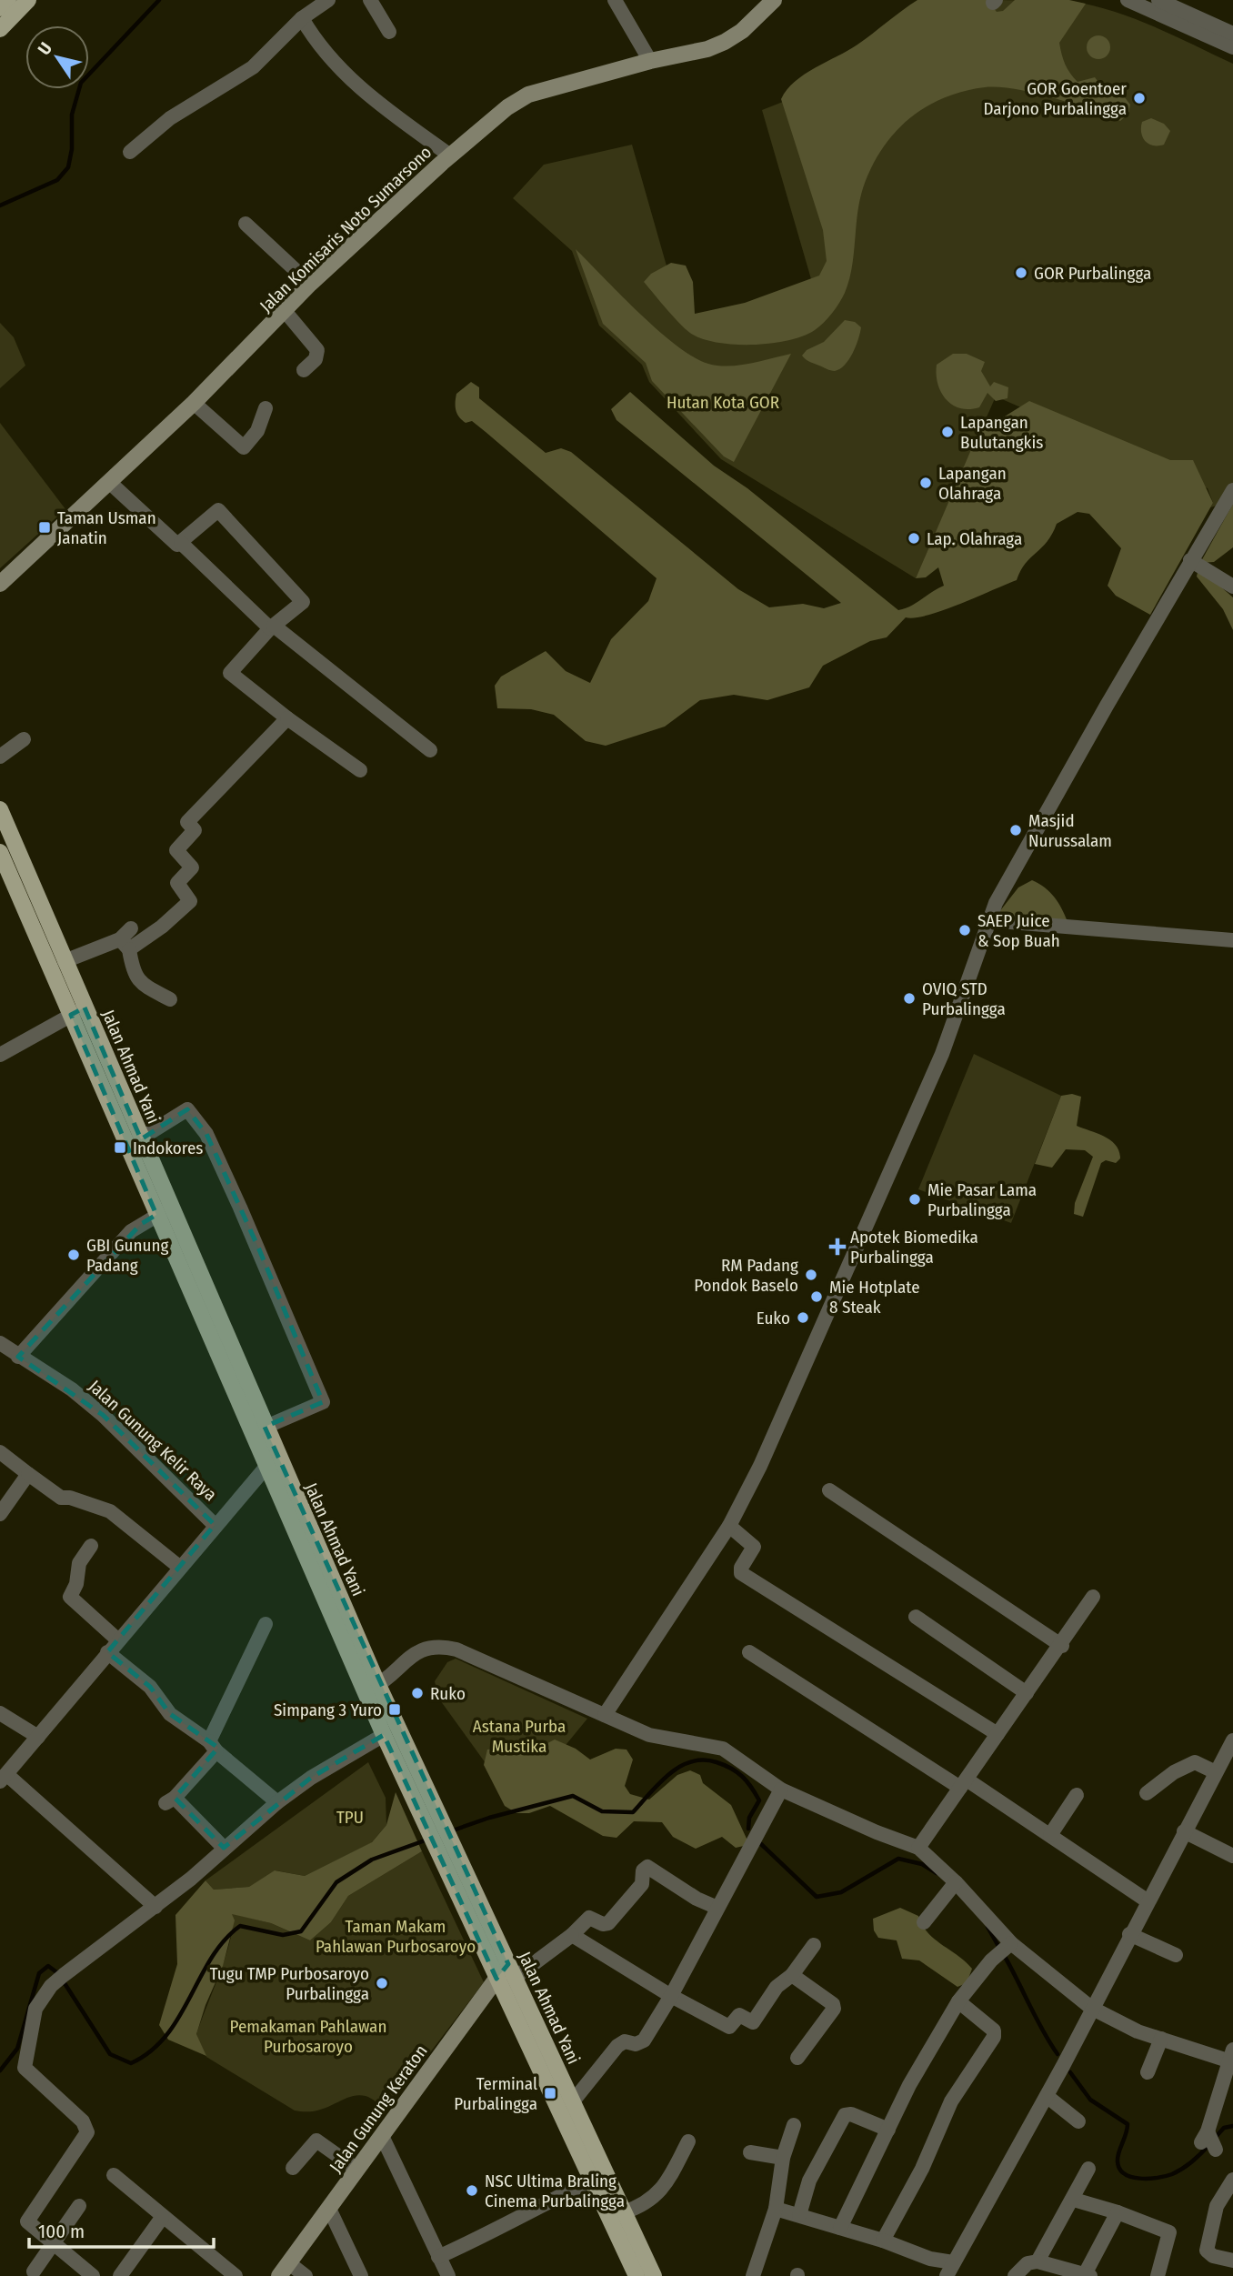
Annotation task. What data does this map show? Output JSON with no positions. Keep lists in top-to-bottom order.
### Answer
{
  "streets": {
    "main road": ["Jalan Ahmad Yani"],
    "street": ["Jalan Komisaris Noto Sumarsono", "Jalan Gunung Kelir Raya", "Jalan Gunung Keraton"]
  },
  "crossings": [
    ["Jalan Ahmad Yani", "Jalan Gunung Keraton"]
  ],
  "parks": [
    "Hutan Kota GOR",
    "Astana Purba Mustika",
    "TPU",
    "Taman Makam Pahlawan Purbosaroyo",
    "Pemakaman Pahlawan Purbosaroyo"
  ],
  "places": {
    "other": [
      "GOR Goentoer Darjono Purbalingga",
      "GOR Purbalingga",
      "Lapangan Bulutangkis",
      "Lapangan Olahraga",
      "Lap. Olahraga",
      "Masjid Nurussalam",
      "SAEP Juice & Sop Buah",
      "OVIQ STD Purbalingga",
      "Mie Pasar Lama Purbalingga",
      "GBI Gunung Padang",
      "RM Padang Pondok Baselo",
      "Mie Hotplate 8 Steak",
      "Euko",
      "Ruko",
      "Tugu TMP Purbosaroyo Purbalingga",
      "NSC Ultima Braling Cinema Purbalingga"
    ],
    "transit": [
      "Taman Usman Janatin",
      "Indokores",
      "Simpang 3 Yuro",
      "Terminal Purbalingga"
    ],
    "health": ["Apotek Biomedika Purbalingga"]
  },
  "scale_bar": "100 m",
  "north": "top left"
}
